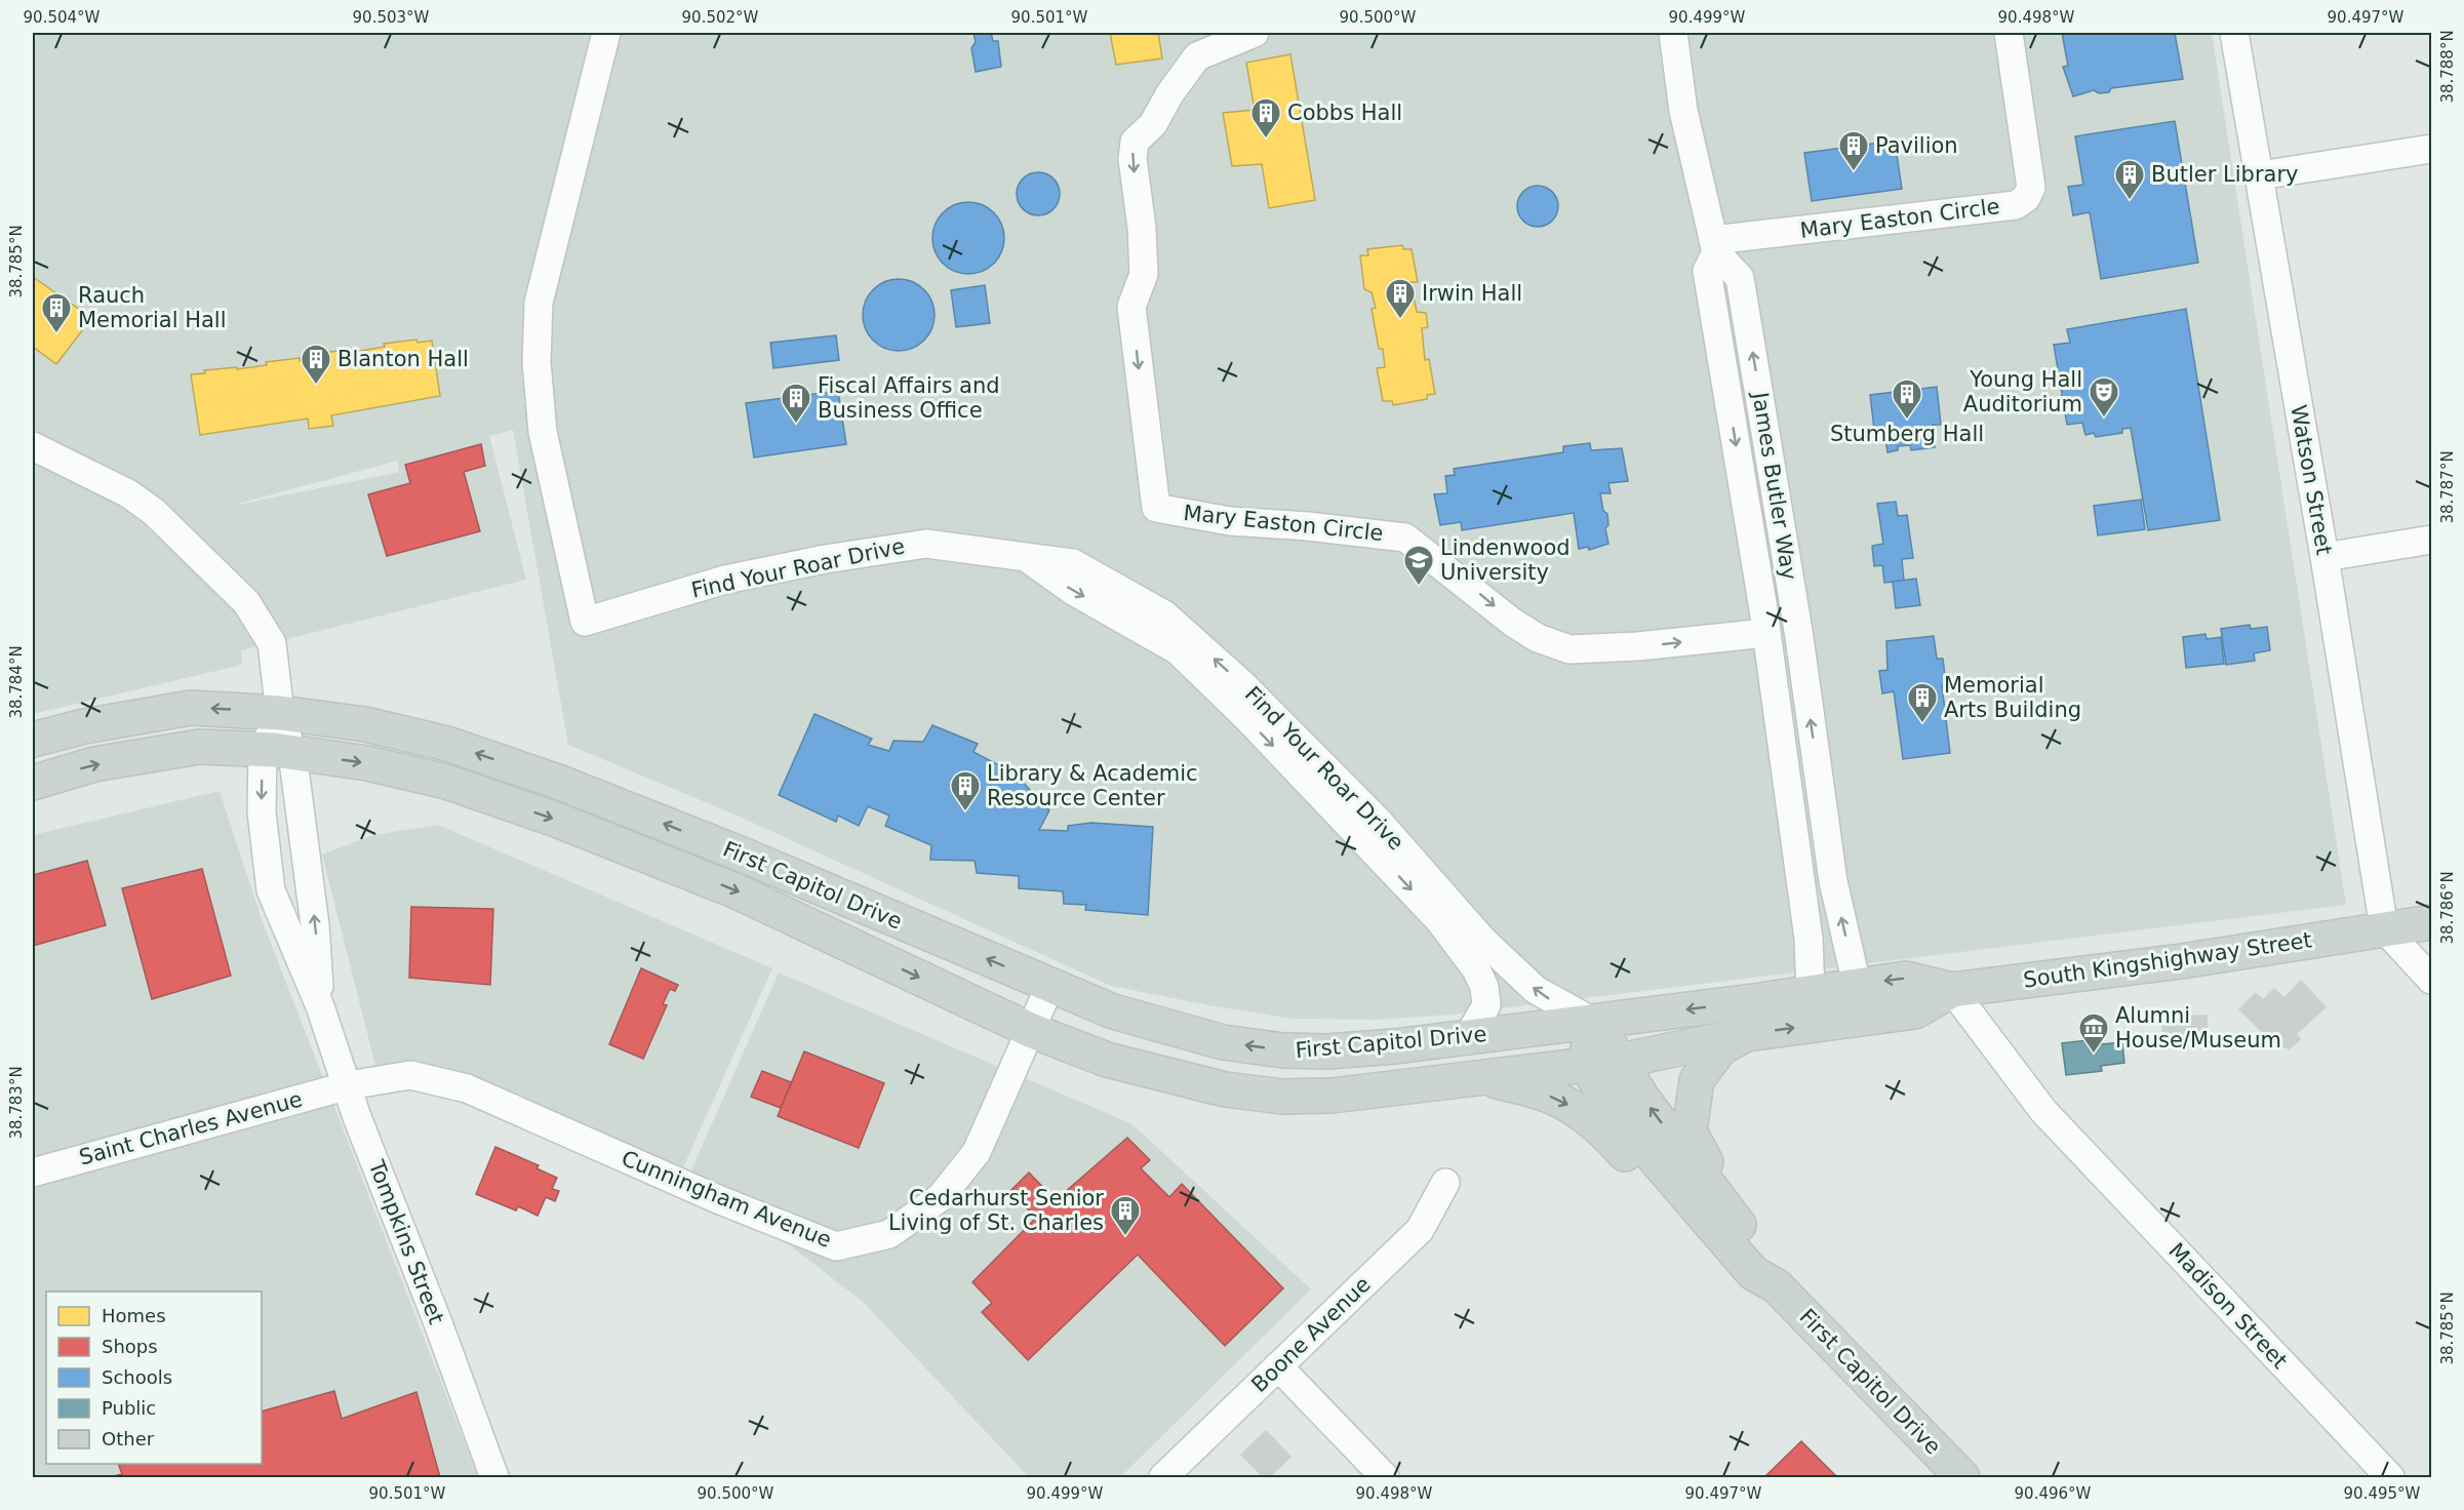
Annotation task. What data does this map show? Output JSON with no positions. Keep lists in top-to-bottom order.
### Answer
{
  "streets": {
    "main road": ["First Capitol Drive", "South Kingshighway Street"],
    "street": [
      "Mary Easton Circle",
      "Watson Street",
      "James Butler Way",
      "Find Your Roar Drive",
      "Saint Charles Avenue",
      "Cunningham Avenue",
      "Tompkins Street",
      "Madison Street",
      "Boone Avenue"
    ]
  },
  "crossings": [
    ["Mary Easton Circle", "James Butler Way"],
    ["Watson Street", "South Kingshighway Street"],
    ["James Butler Way", "South Kingshighway Street"],
    ["Find Your Roar Drive", "First Capitol Drive"],
    ["Find Your Roar Drive", "South Kingshighway Street"],
    ["First Capitol Drive", "South Kingshighway Street"],
    ["First Capitol Drive", "Cunningham Avenue"],
    ["First Capitol Drive", "Tompkins Street"],
    ["South Kingshighway Street", "Madison Street"],
    ["Saint Charles Avenue", "Cunningham Avenue"],
    ["Saint Charles Avenue", "Tompkins Street"],
    ["Cunningham Avenue", "Tompkins Street"]
  ],
  "places": {
    "building": [
      "Cobbs Hall",
      "Pavilion",
      "Butler Library",
      "Irwin Hall",
      "Rauch Memorial Hall",
      "Blanton Hall",
      "Stumberg Hall",
      "Fiscal Affairs and Business Office",
      "Memorial Arts Building",
      "Library & Academic Resource Center",
      "Cedarhurst Senior Living of St. Charles"
    ],
    "theatre": ["Young Hall Auditorium"],
    "school or university": ["Lindenwood University"],
    "museum": ["Alumni House/Museum"]
  },
  "legend": [
    "Homes",
    "Shops",
    "Schools",
    "Public",
    "Other"
  ],
  "coordinates": [
    "90.504°W",
    "90.503°W",
    "90.502°W",
    "90.501°W",
    "90.500°W",
    "90.499°W",
    "90.498°W",
    "90.497°W",
    "38.788°N",
    "38.785°N",
    "38.787°N",
    "38.784°N",
    "38.786°N",
    "38.783°N",
    "90.496°W",
    "90.495°W"
  ]
}
